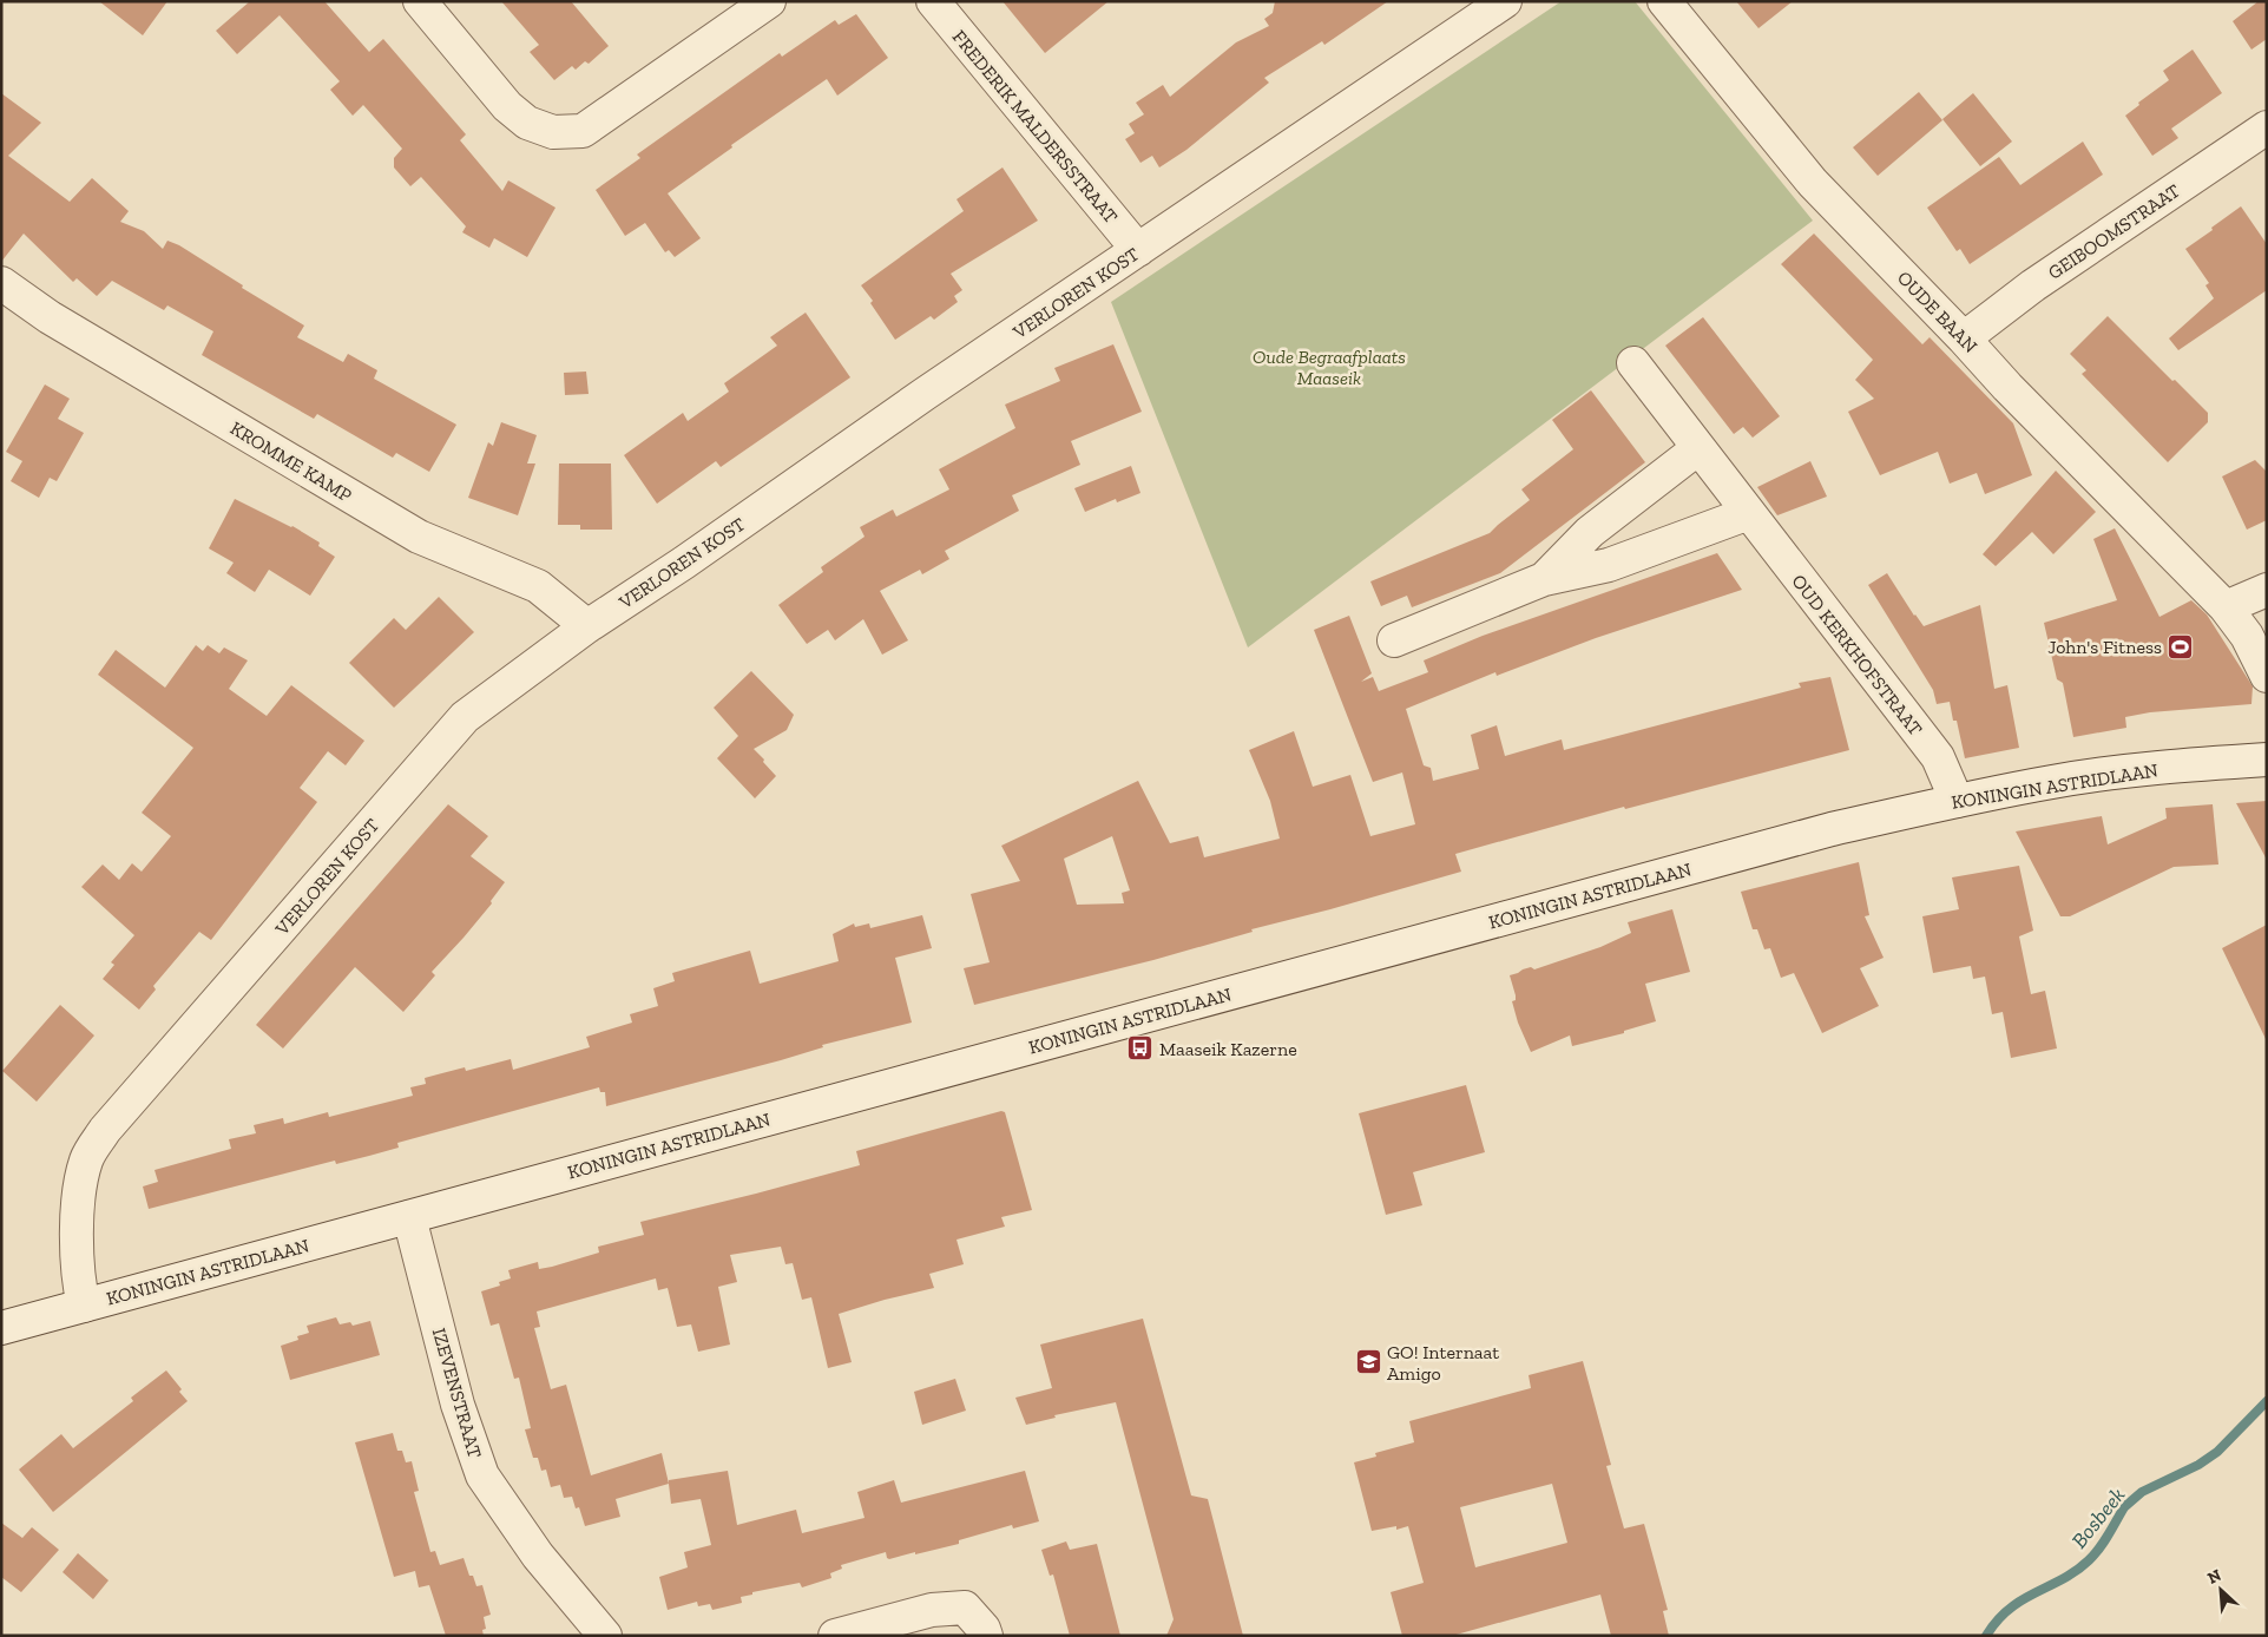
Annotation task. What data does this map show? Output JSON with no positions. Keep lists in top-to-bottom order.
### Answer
{
  "streets": {
    "street": [
      "FREDERIK MALDERSSTRAAT",
      "GEIBOOMSTRAAT",
      "VERLOREN KOST",
      "OUDE BAAN",
      "KROMME KAMP",
      "OUD KERKHOFSTRAAT",
      "KONINGIN ASTRIDLAAN",
      "IZEVENSTRAAT"
    ]
  },
  "crossings": [
    ["FREDERIK MALDERSSTRAAT", "VERLOREN KOST"],
    ["GEIBOOMSTRAAT", "OUDE BAAN"],
    ["VERLOREN KOST", "KROMME KAMP"],
    ["VERLOREN KOST", "KONINGIN ASTRIDLAAN"],
    ["OUD KERKHOFSTRAAT", "KONINGIN ASTRIDLAAN"],
    ["KONINGIN ASTRIDLAAN", "IZEVENSTRAAT"]
  ],
  "water": ["Bosbeek"],
  "parks": ["Oude Begraafplaats Maaseik"],
  "places": {
    "sports": ["John's Fitness"],
    "bus stop": ["Maaseik Kazerne"],
    "school or university": ["GO! Internaat Amigo"]
  },
  "north": "top left"
}
